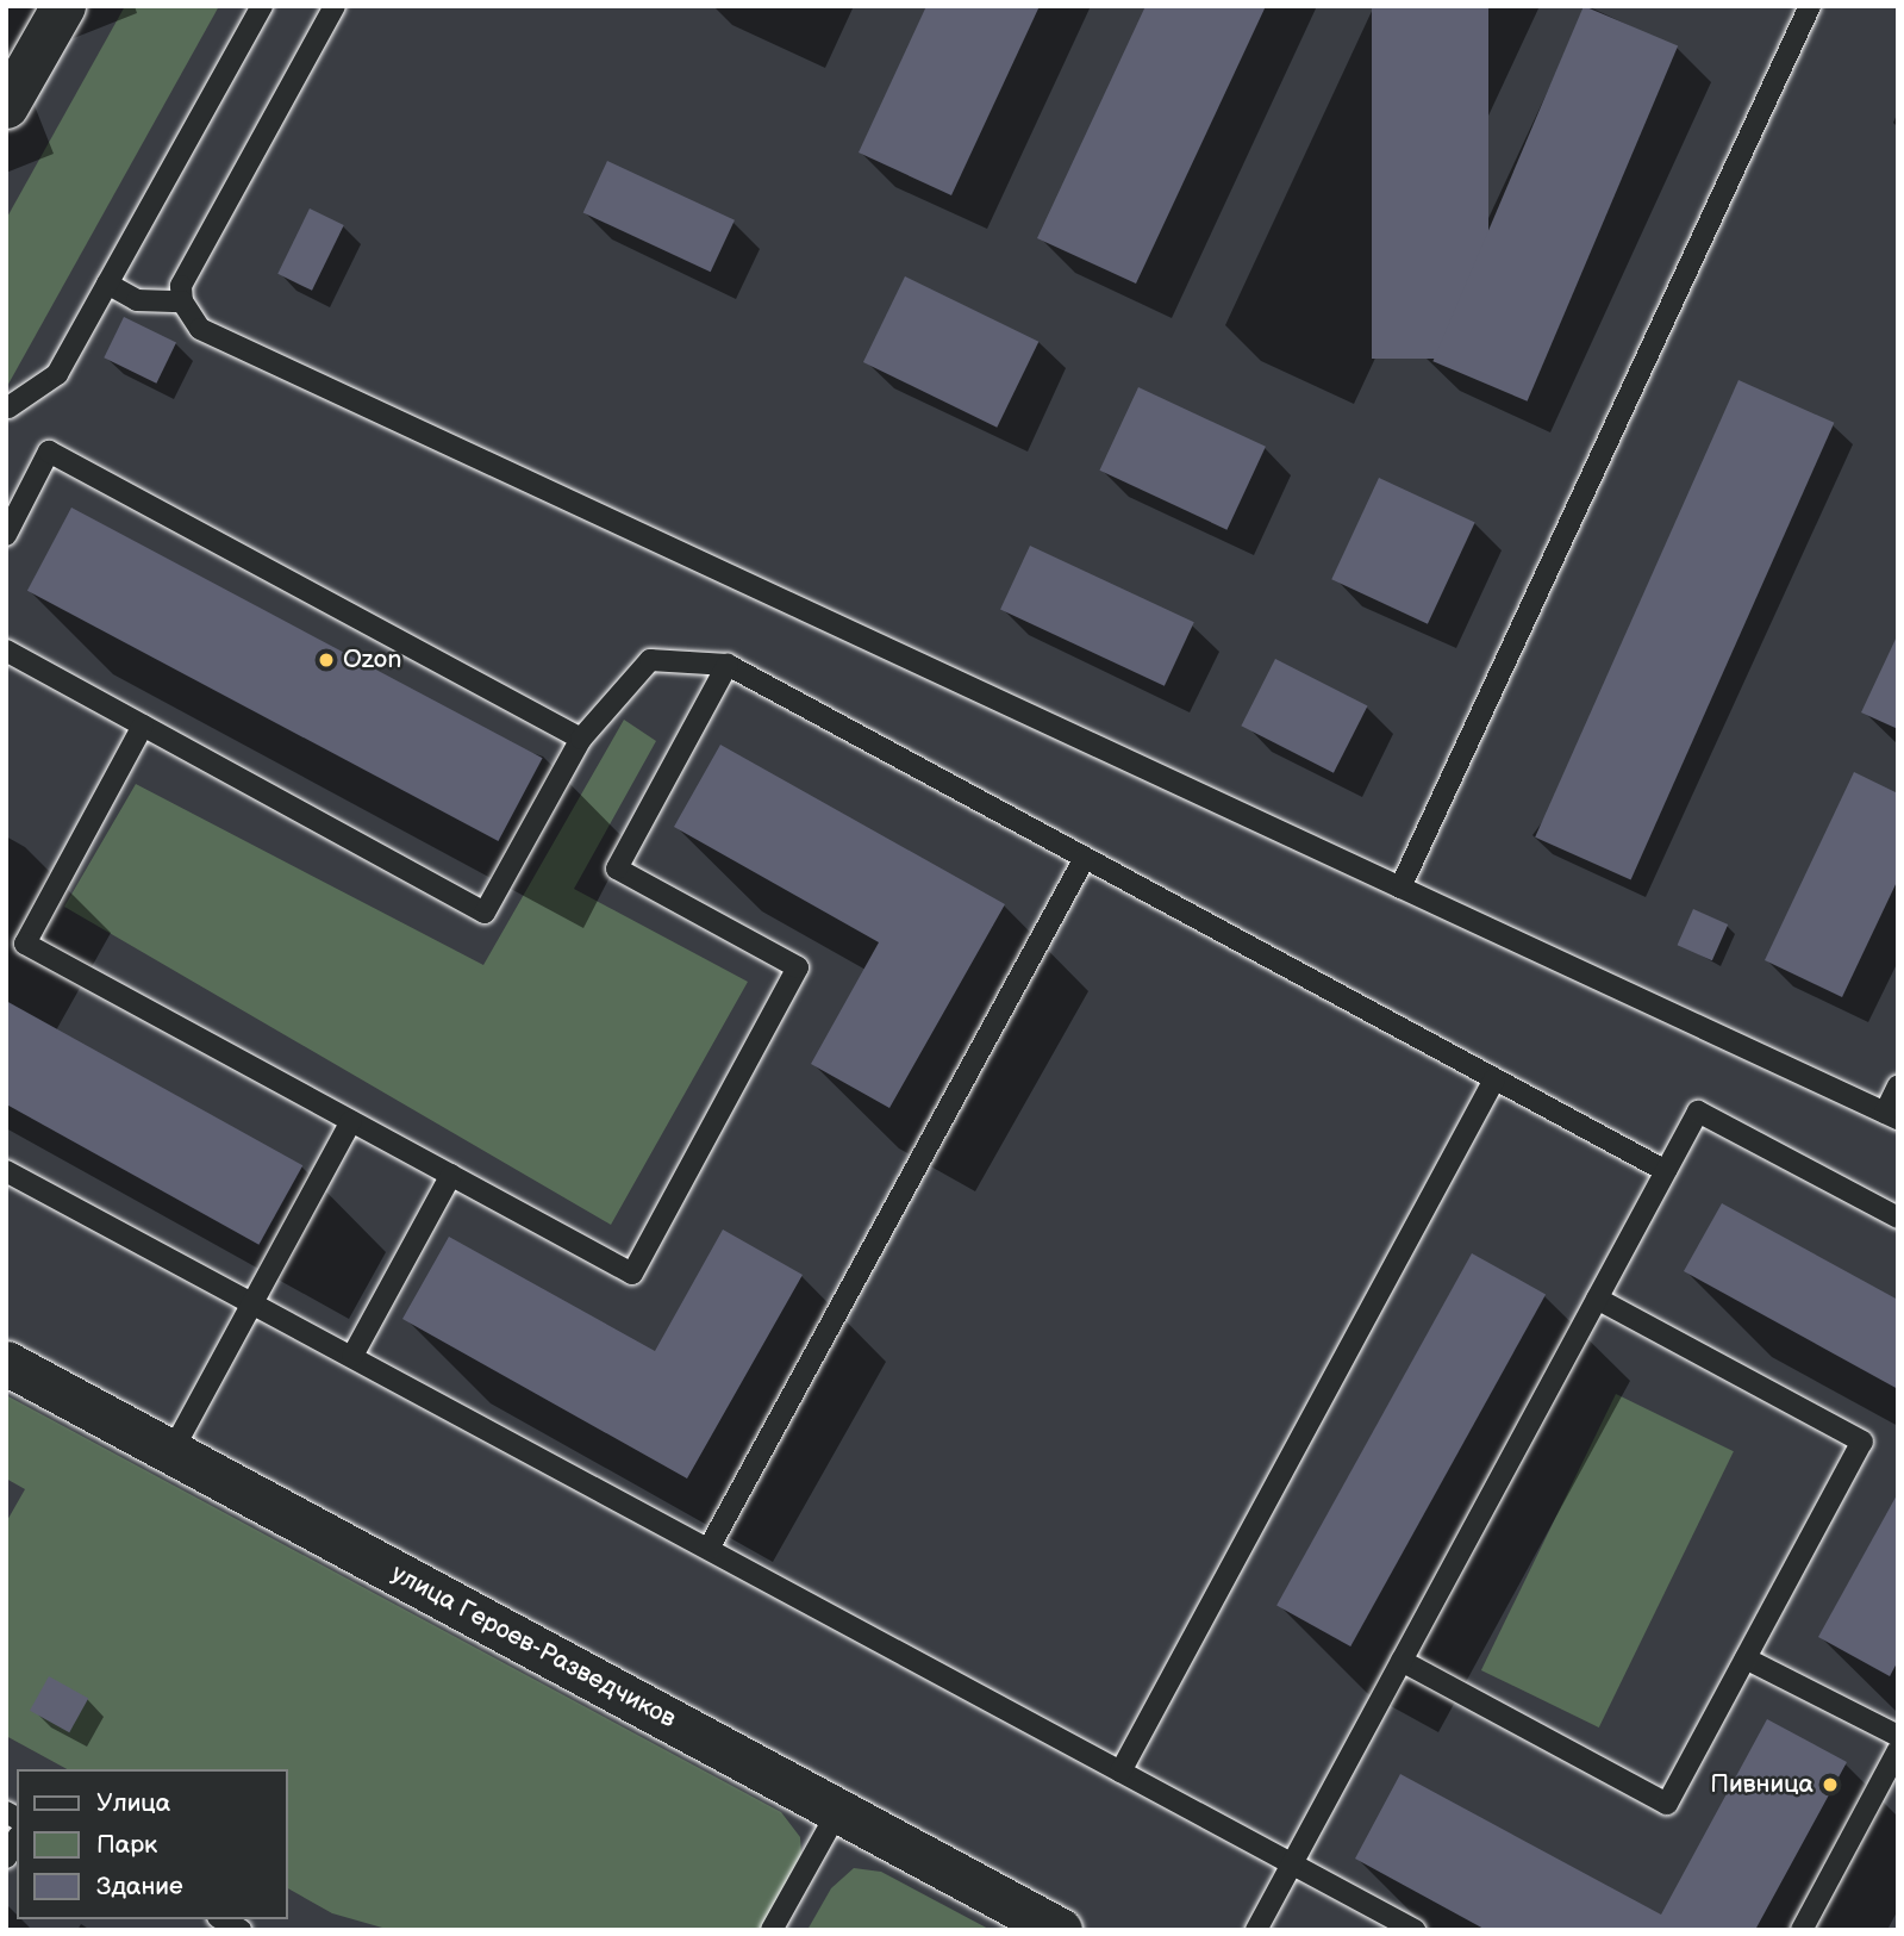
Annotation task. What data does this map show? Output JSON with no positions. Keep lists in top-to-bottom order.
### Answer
{
  "streets": {
    "street": ["улица Героев-Разведчиков"]
  },
  "places": ["Ozon", "Пивница"],
  "legend": ["Улица", "Парк", "Здание"]
}
